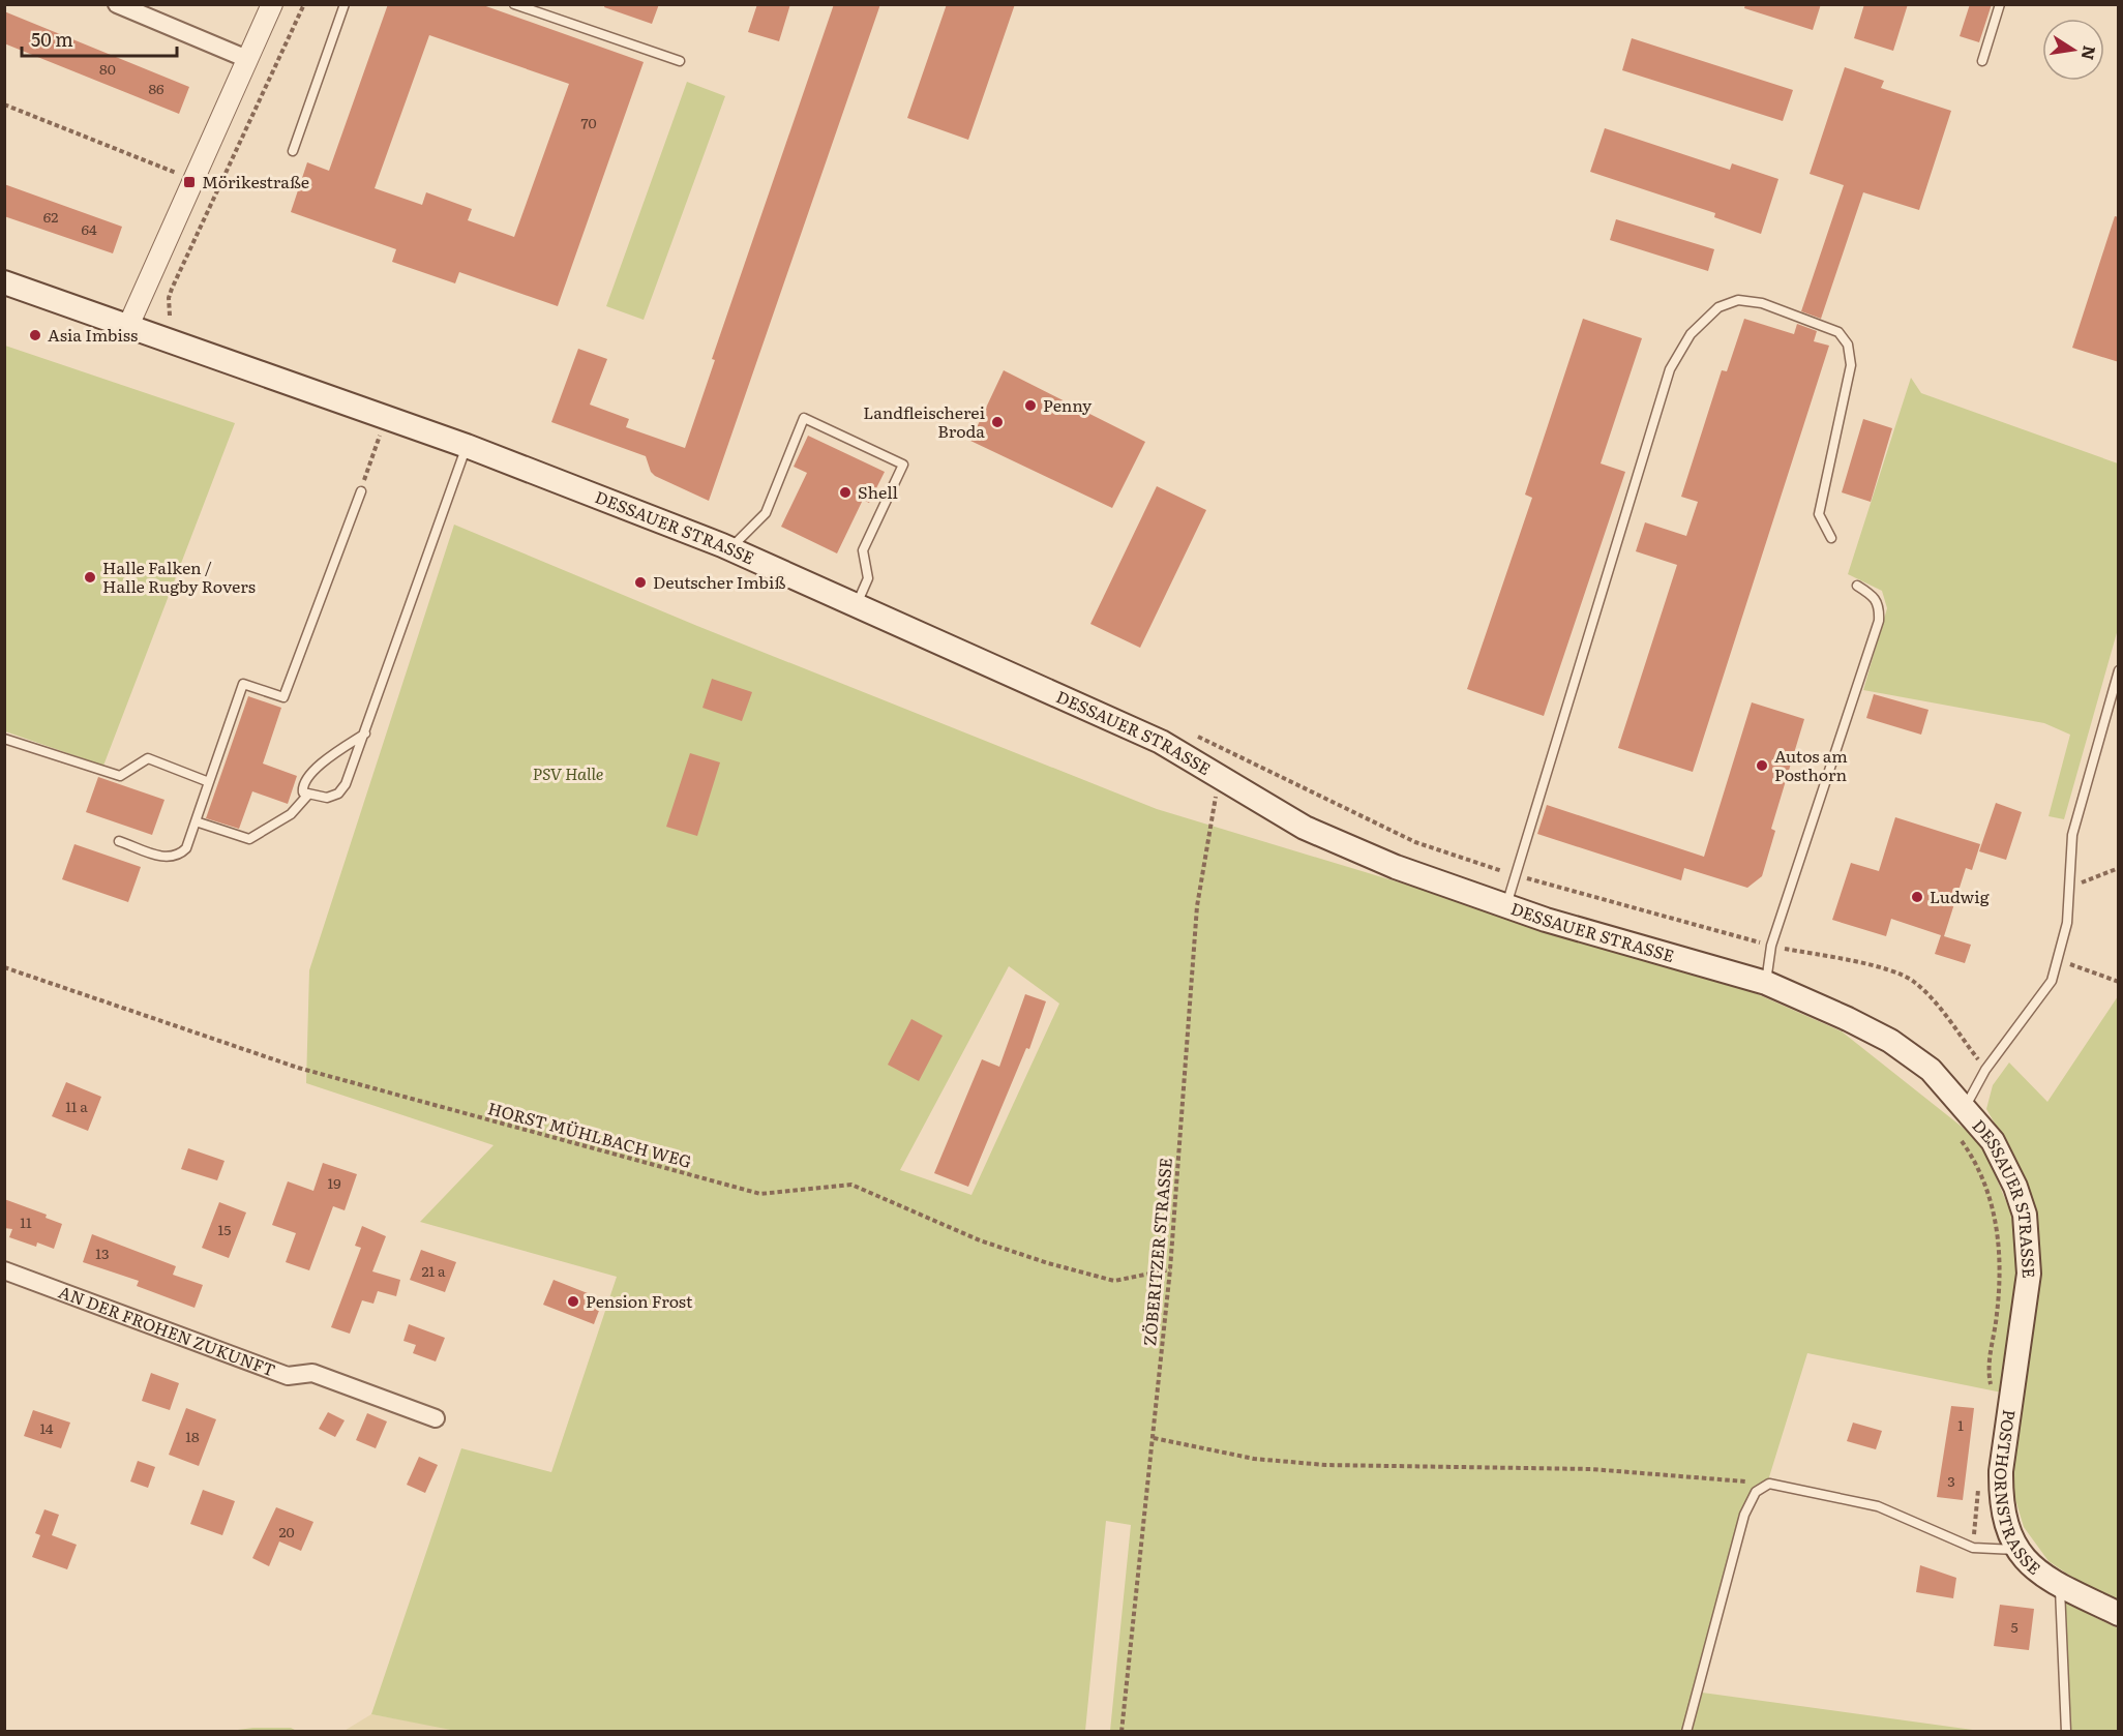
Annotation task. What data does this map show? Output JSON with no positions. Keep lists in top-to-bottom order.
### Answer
{
  "streets": {
    "main road": ["DESSAUER STRASSE", "POSTHORNSTRASSE"],
    "street": ["AN DER FROHEN ZUKUNFT"],
    "path": ["HORST MÜHLBACH WEG", "ZÖBERITZER STRASSE"]
  },
  "crossings": [
    ["DESSAUER STRASSE", "ZÖBERITZER STRASSE"],
    ["DESSAUER STRASSE", "POSTHORNSTRASSE"],
    ["HORST MÜHLBACH WEG", "ZÖBERITZER STRASSE"]
  ],
  "parks": ["PSV Halle"],
  "places": {
    "transit": ["Mörikestraße"],
    "other": [
      "Asia Imbiss",
      "Penny",
      "Landfleischerei Broda",
      "Shell",
      "Halle Falken / Halle Rugby Rovers",
      "Deutscher Imbiß",
      "Autos am Posthorn",
      "Ludwig",
      "Pension Frost"
    ]
  },
  "house_numbers": [
    "80",
    "86",
    "70",
    "62",
    "64",
    "11 a",
    "19",
    "11",
    "15",
    "13",
    "21 a",
    "1",
    "14",
    "18",
    "3",
    "20",
    "5"
  ],
  "scale_bar": "50 m",
  "north": "right"
}
